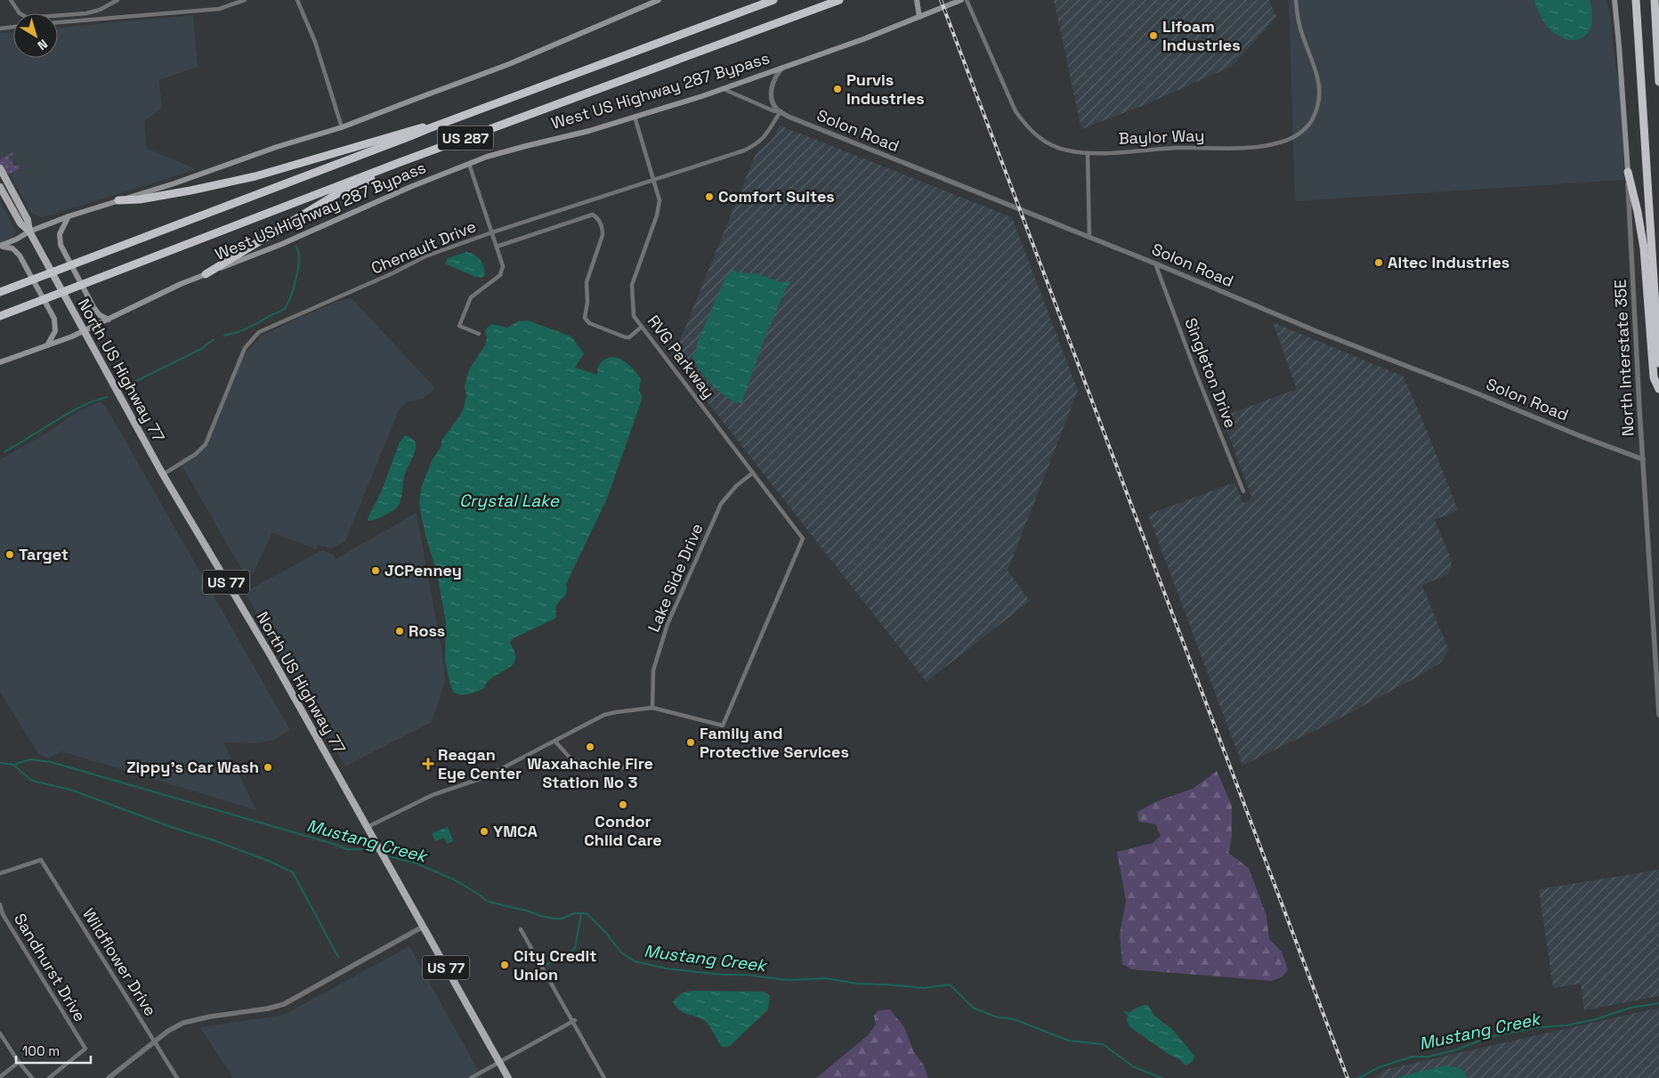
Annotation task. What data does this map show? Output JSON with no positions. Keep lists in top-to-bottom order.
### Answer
{
  "streets": {
    "highway": ["US 287"],
    "main road": [
      "West US Highway 287 Bypass",
      "North Interstate 35E",
      "North US Highway 77",
      "US 77"
    ],
    "street": [
      "Solon Road",
      "Baylor Way",
      "Chenault Drive",
      "RVG Parkway",
      "Singleton Drive",
      "Lake Side Drive",
      "Wildflower Drive",
      "Sandhurst Drive"
    ]
  },
  "crossings": [
    ["West US Highway 287 Bypass", "RVG Parkway"],
    ["West US Highway 287 Bypass", "North US Highway 77"],
    ["Solon Road", "Chenault Drive"],
    ["Solon Road", "North Interstate 35E"],
    ["Solon Road", "Singleton Drive"],
    ["Chenault Drive", "RVG Parkway"],
    ["Chenault Drive", "North US Highway 77"],
    ["RVG Parkway", "Lake Side Drive"]
  ],
  "water": ["Crystal Lake", "Mustang Creek"],
  "places": {
    "other": [
      "Lifoam Industries",
      "Purvis Industries",
      "Comfort Suites",
      "Altec Industries",
      "Target",
      "JCPenney",
      "Ross",
      "Family and Protective Services",
      "Waxahachie Fire Station No 3",
      "Zippy's Car Wash",
      "Condor Child Care",
      "YMCA",
      "City Credit Union"
    ],
    "health": ["Reagan Eye Center"]
  },
  "scale_bar": "100 m",
  "north": "bottom right"
}
